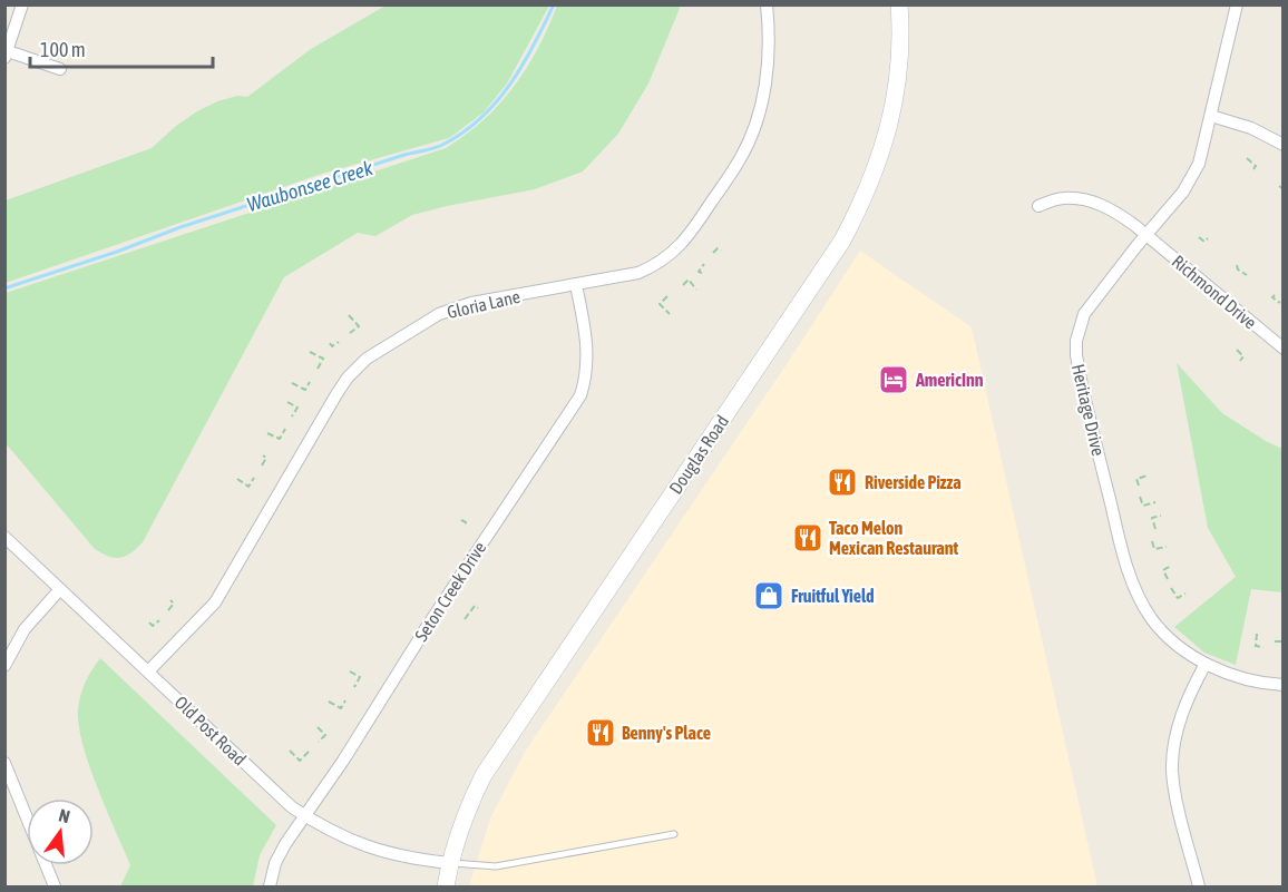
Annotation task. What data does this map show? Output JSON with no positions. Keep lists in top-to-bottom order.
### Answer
{
  "streets": {
    "street": [
      "Richmond Drive",
      "Gloria Lane",
      "Heritage Drive",
      "Douglas Road",
      "Seton Creek Drive",
      "Old Post Road"
    ]
  },
  "crossings": [
    ["Richmond Drive", "Heritage Drive"],
    ["Gloria Lane", "Seton Creek Drive"],
    ["Gloria Lane", "Old Post Road"],
    ["Douglas Road", "Old Post Road"],
    ["Seton Creek Drive", "Old Post Road"]
  ],
  "water": ["Waubonsee Creek"],
  "places": {
    "hotel": ["AmericInn"],
    "restaurant": ["Riverside Pizza", "Taco Melon Mexican Restaurant", "Benny's Place"],
    "shop": ["Fruitful Yield"]
  },
  "scale_bar": "100 m",
  "north": "top"
}
